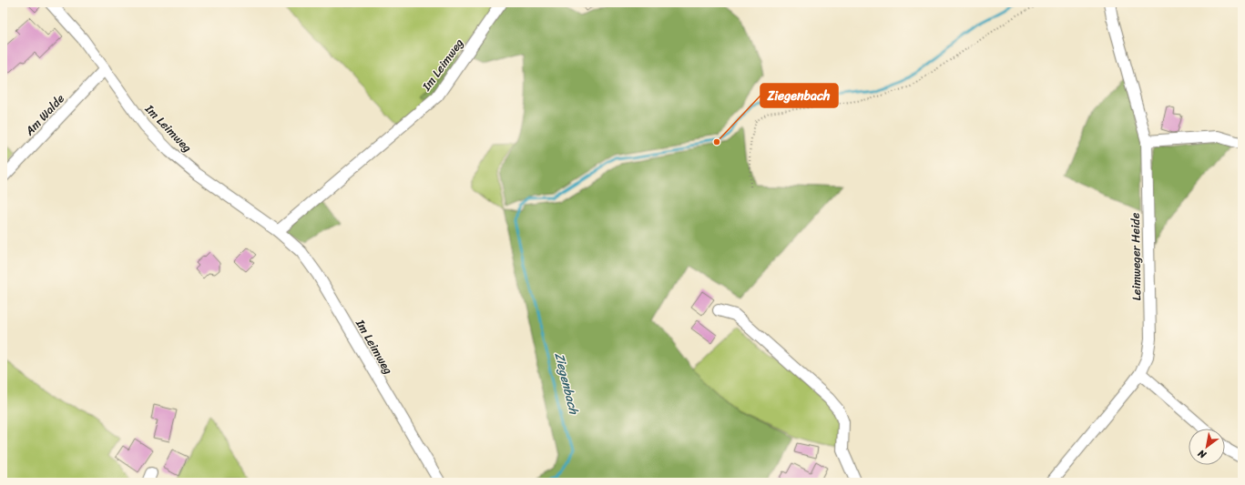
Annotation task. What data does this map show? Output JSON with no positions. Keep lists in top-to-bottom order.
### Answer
{
  "streets": {
    "street": ["Im Leimweg", "Am Walde", "Leimweger Heide"]
  },
  "crossings": [
    ["Im Leimweg", "Am Walde"]
  ],
  "water": ["Ziegenbach"],
  "places": ["Ziegenbach"],
  "north": "bottom left"
}
